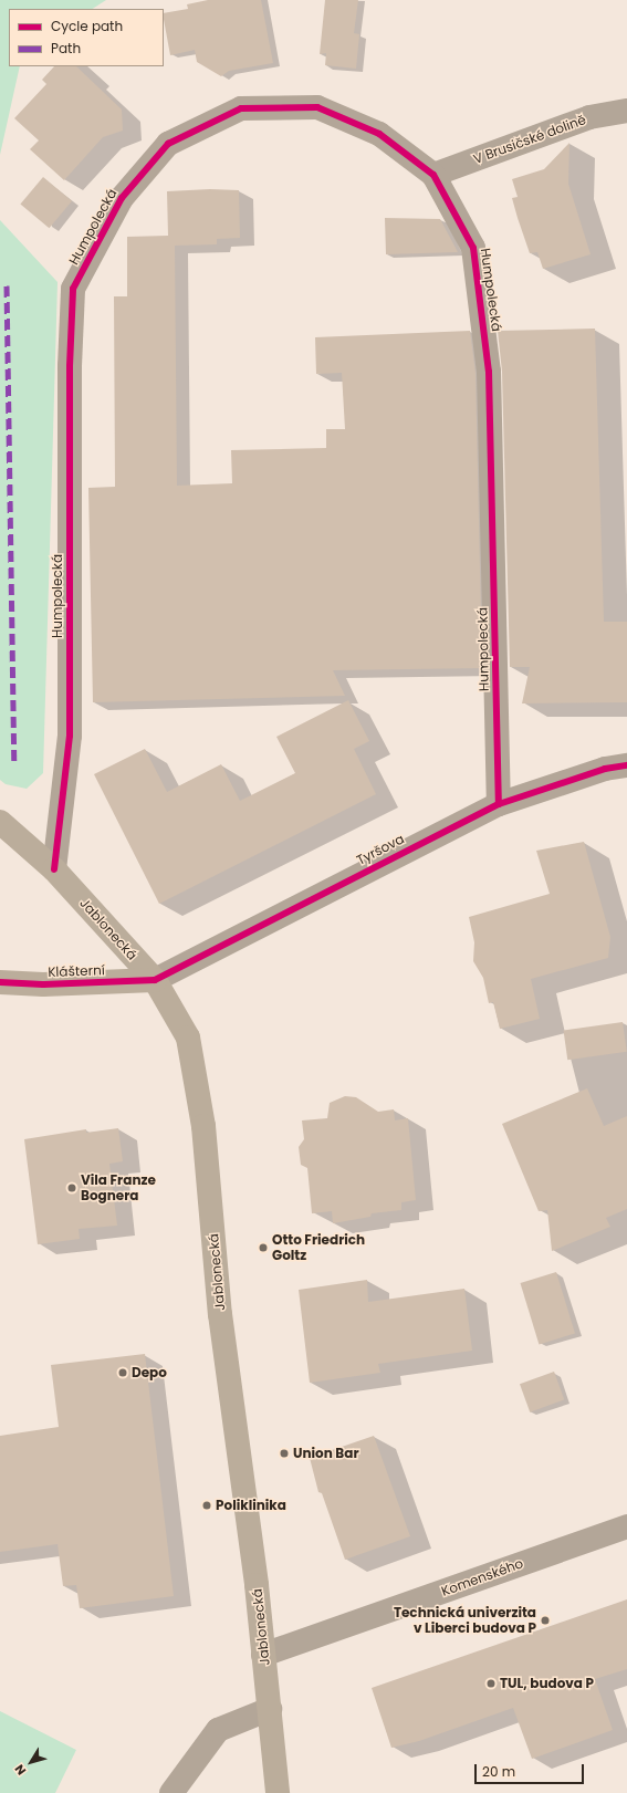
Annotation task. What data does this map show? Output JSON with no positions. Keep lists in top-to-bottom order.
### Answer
{
  "streets": {
    "main road": ["Jablonecká", "Klášterní"],
    "street": [
      "V Brusičské dolině",
      "Humpolecká",
      "Tyršova",
      "Komenského"
    ]
  },
  "crossings": [
    ["V Brusičské dolině", "Humpolecká"],
    ["Humpolecká", "Tyršova"],
    ["Humpolecká", "Jablonecká"],
    ["Tyršova", "Jablonecká"],
    ["Tyršova", "Klášterní"],
    ["Jablonecká", "Klášterní"],
    ["Jablonecká", "Komenského"]
  ],
  "places": [
    "Vila Franze Bognera",
    "Otto Friedrich Goltz",
    "Depo",
    "Union Bar",
    "Poliklinika",
    "Technická univerzita v Liberci budova P",
    "TUL, budova P"
  ],
  "legend": ["Cycle path", "Path"],
  "scale_bar": "20 m",
  "north": "bottom left"
}
